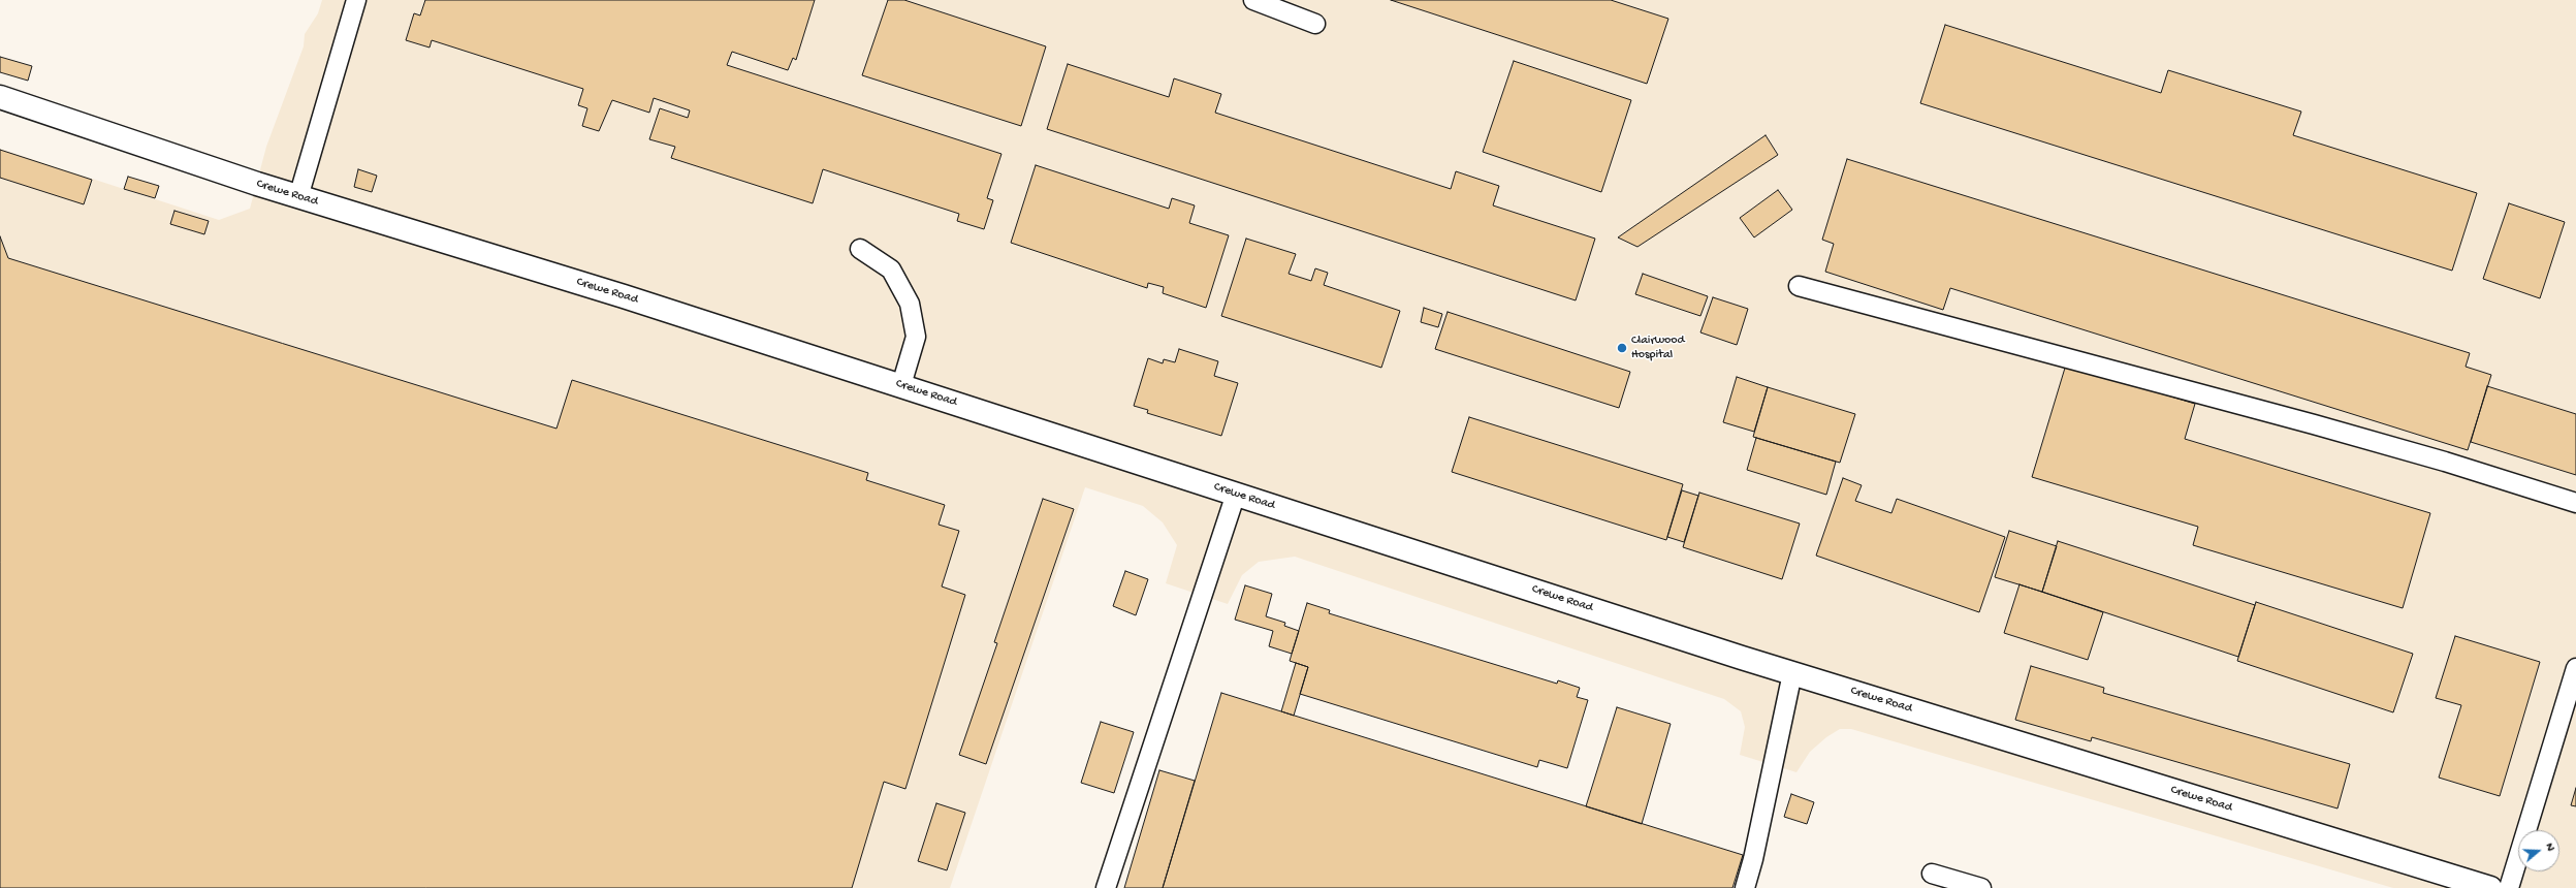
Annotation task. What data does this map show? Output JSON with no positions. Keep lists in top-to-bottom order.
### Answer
{
  "streets": {
    "street": ["Crewe Road"]
  },
  "places": ["Clairwood Hospital"],
  "north": "right"
}
